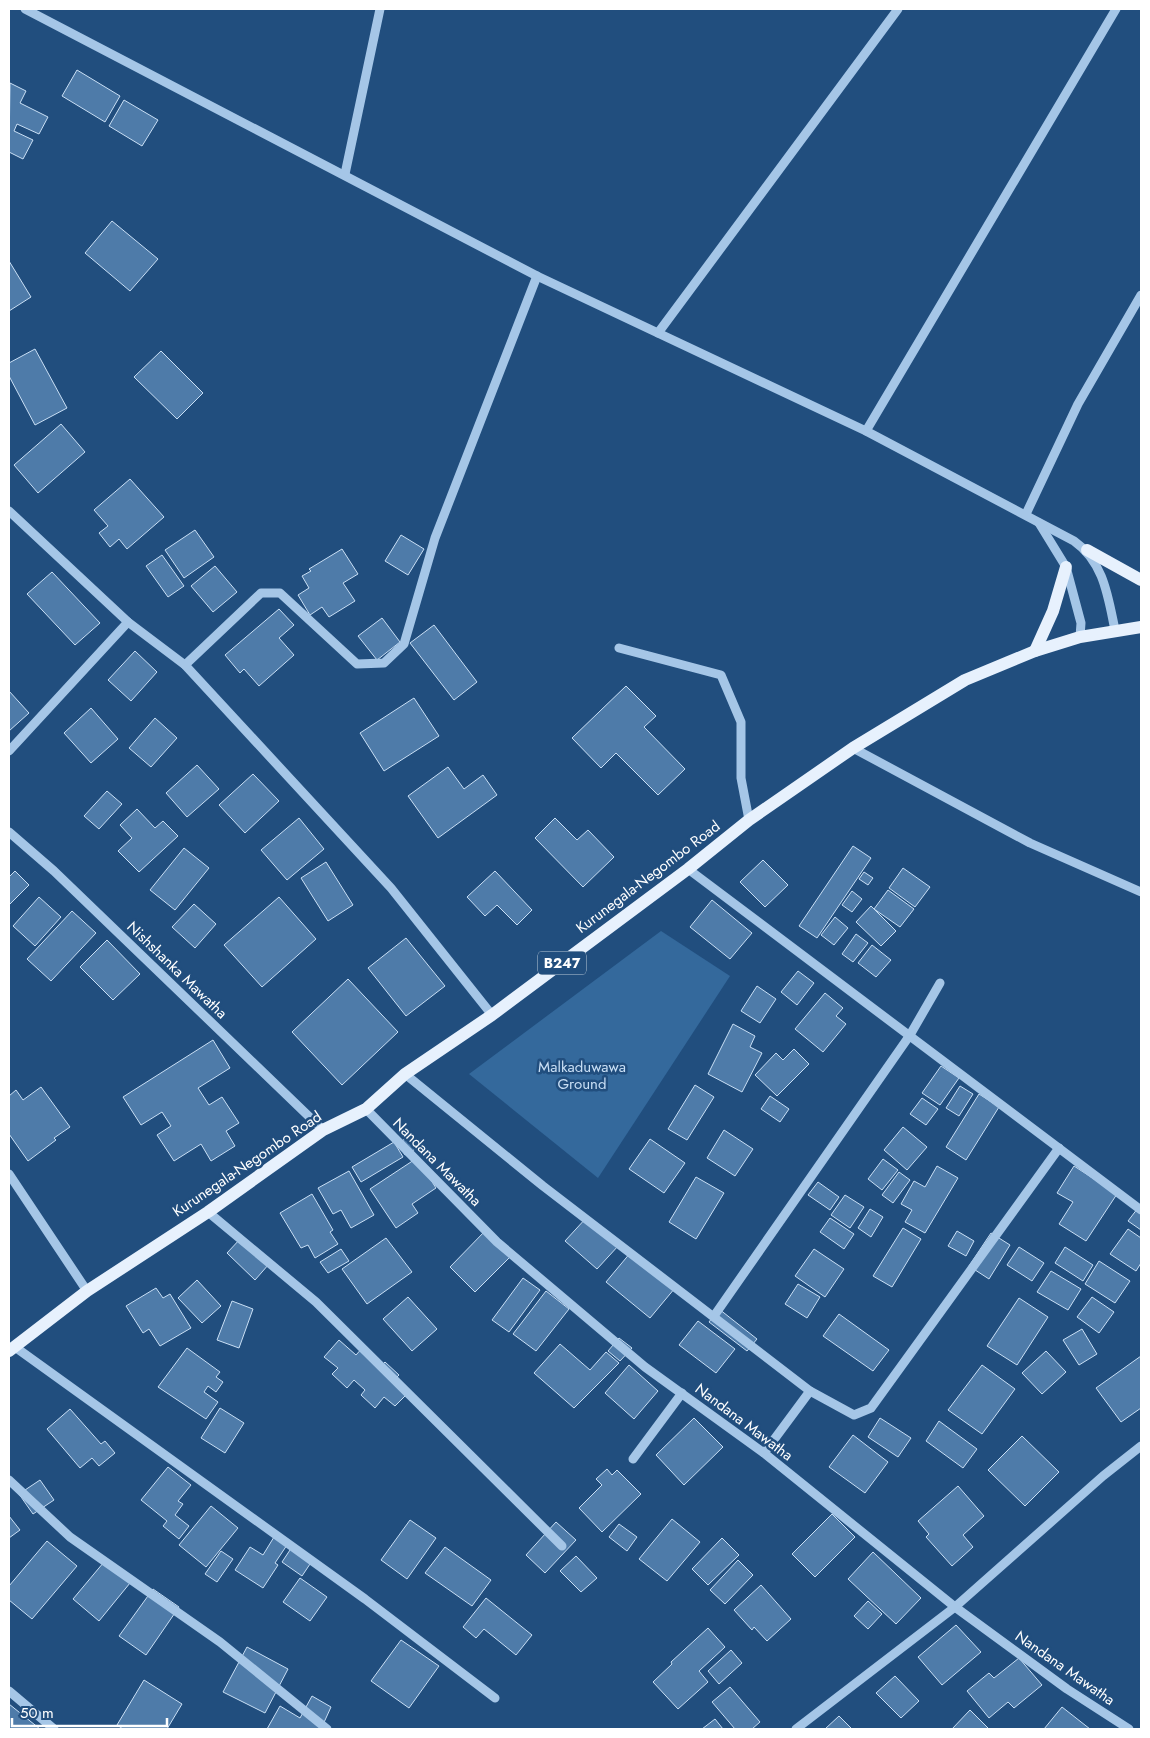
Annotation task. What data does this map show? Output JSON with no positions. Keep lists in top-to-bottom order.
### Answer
{
  "streets": {
    "main road": ["Kurunegala-Negombo Road", "B247"],
    "street": ["Nishshanka Mawatha", "Nandana Mawatha"]
  },
  "crossings": [
    ["Kurunegala-Negombo Road", "Nishshanka Mawatha"],
    ["Kurunegala-Negombo Road", "Nandana Mawatha"]
  ],
  "parks": ["Malkaduwawa Ground"],
  "scale_bar": "50 m"
}
